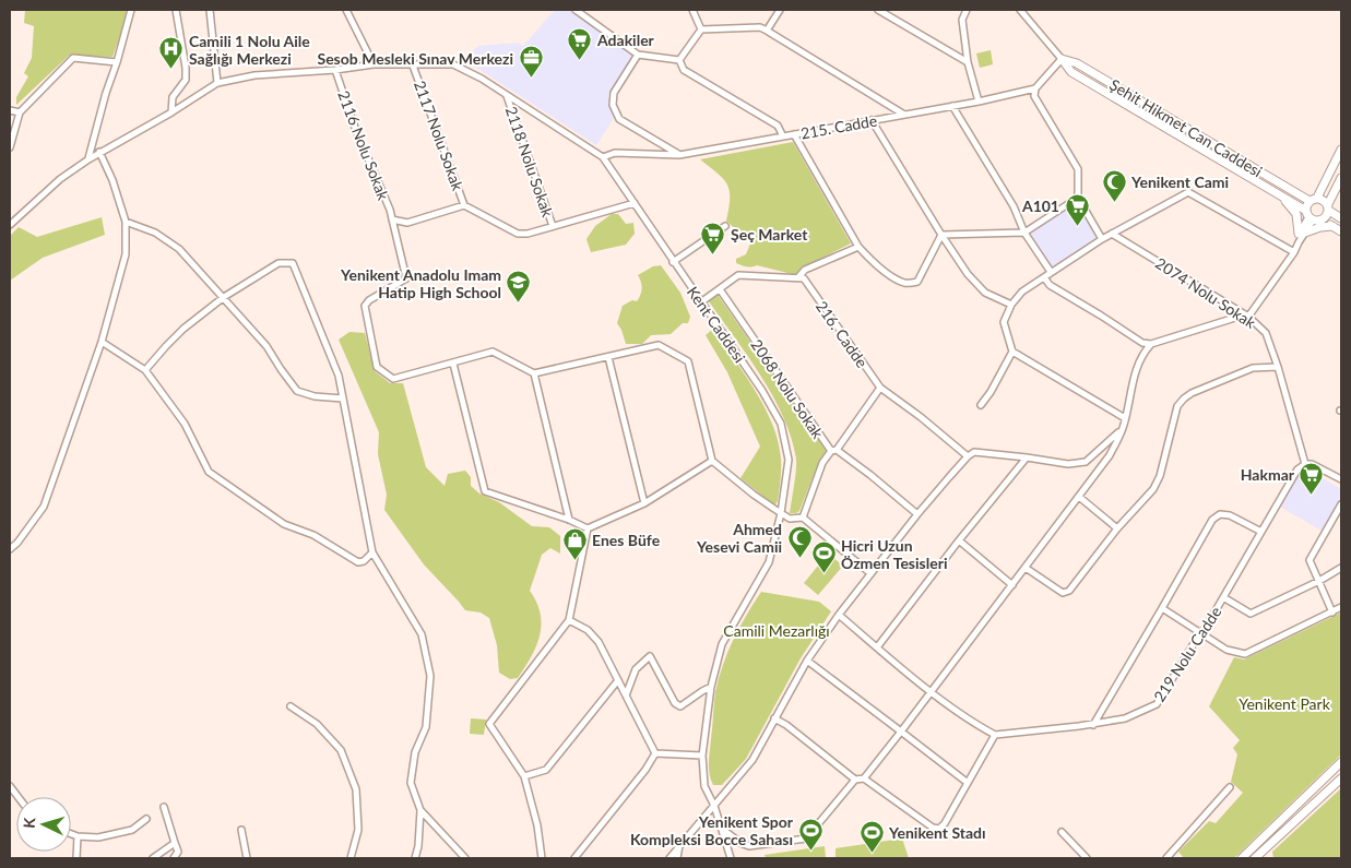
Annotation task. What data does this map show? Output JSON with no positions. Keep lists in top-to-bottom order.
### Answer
{
  "streets": {
    "street": [
      "215. Cadde",
      "Şehit Hikmet Can Caddesi",
      "2117 Nolu Sokak",
      "2116 Nolu Sokak",
      "2118 Nolu Sokak",
      "2074 Nolu Sokak",
      "Kent Caddesi",
      "216. Cadde",
      "2068 Nolu Sokak",
      "219 Nolu Cadde"
    ]
  },
  "crossings": [
    ["215. Cadde", "Kent Caddesi"],
    ["2117 Nolu Sokak", "Kent Caddesi"],
    ["2116 Nolu Sokak", "Kent Caddesi"],
    ["2118 Nolu Sokak", "Kent Caddesi"],
    ["2074 Nolu Sokak", "219 Nolu Cadde"]
  ],
  "parks": ["Camili Mezarlığı", "Yenikent Park"],
  "places": {
    "supermarket": [
      "Adakiler",
      "A101",
      "Şeç Market",
      "Hakmar"
    ],
    "hospital": ["Camili 1 Nolu Aile Sağlığı Merkezi"],
    "office": ["Sesob Mesleki Sınav Merkezi"],
    "mosque": ["Yenikent Cami", "Ahmed Yesevi Camii"],
    "school or university": ["Yenikent Anadolu Imam Hatip High School"],
    "shop": ["Enes Büfe"],
    "sports": ["Hicri Uzun Özmen Tesisleri", "Yenikent Spor Kompleksi Bocce Sahası", "Yenikent Stadı"]
  },
  "north": "left"
}
